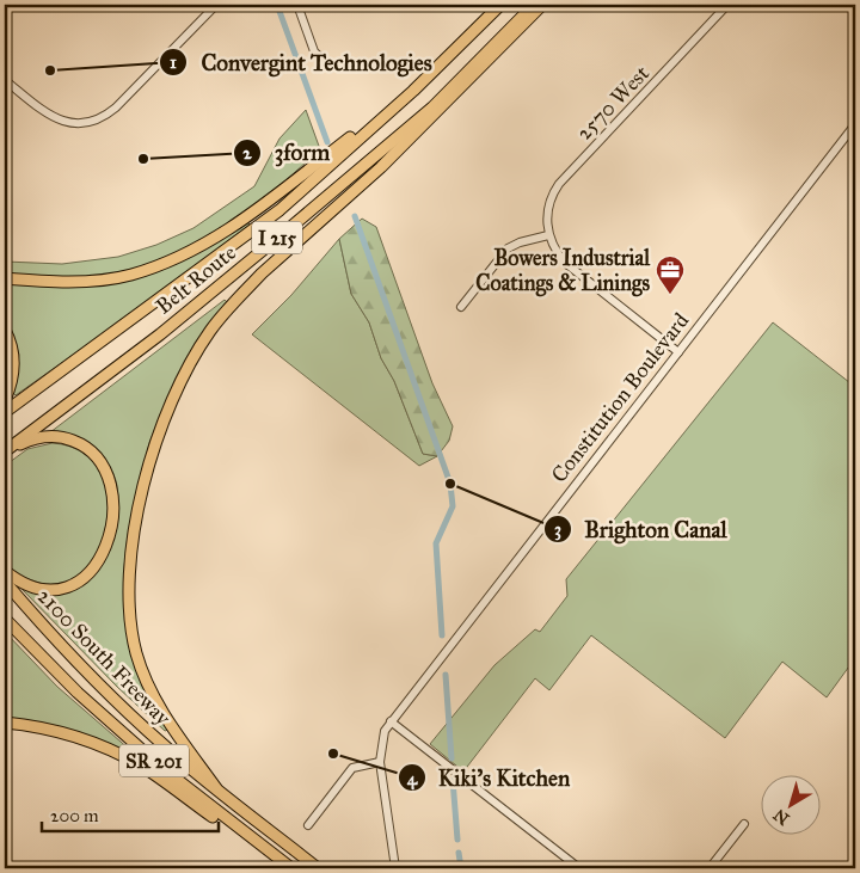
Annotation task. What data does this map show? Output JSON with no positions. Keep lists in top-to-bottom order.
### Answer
{
  "streets": {
    "highway": [
      "I 215",
      "Belt Route",
      "2100 South Freeway",
      "SR 201"
    ],
    "street": ["2570 West", "Constitution Boulevard"]
  },
  "places": {
    "other": [
      "Convergint Technologies",
      "3form",
      "Brighton Canal",
      "Kiki's Kitchen"
    ],
    "office": ["Bowers Industrial Coatings & Linings"]
  },
  "scale_bar": "200 m",
  "north": "bottom left"
}
